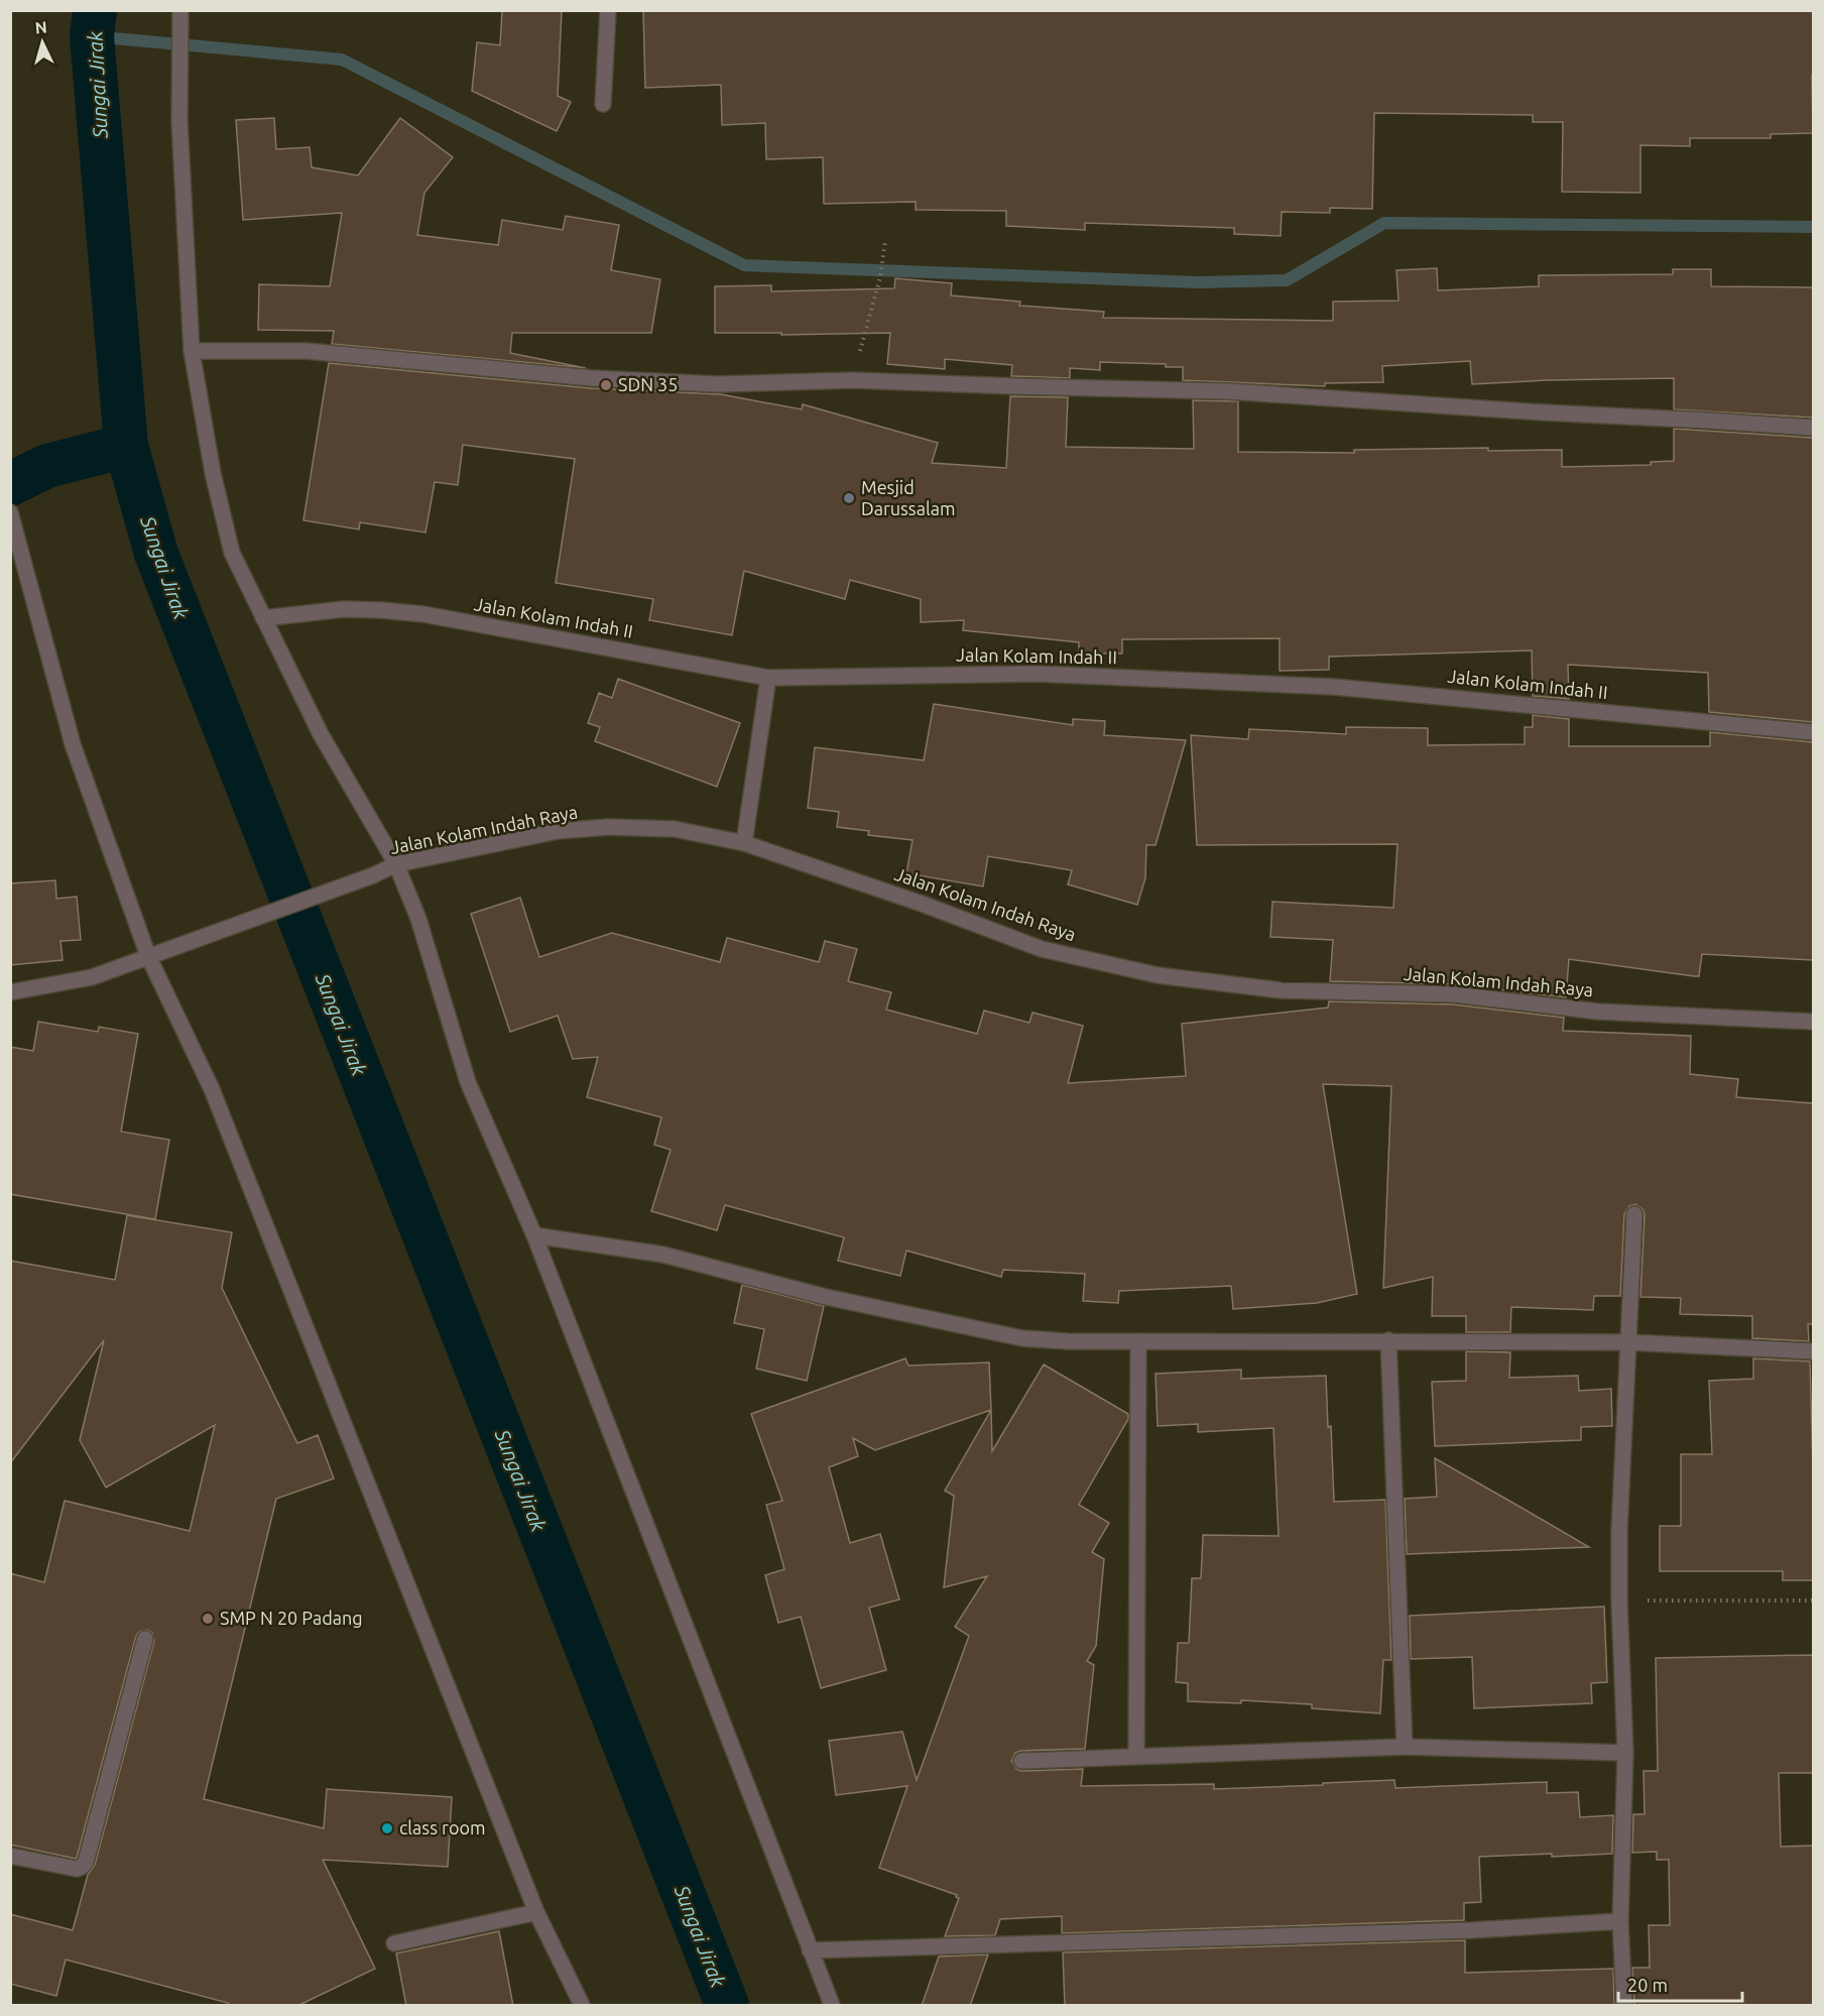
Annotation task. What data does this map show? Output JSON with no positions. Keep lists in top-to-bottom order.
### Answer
{
  "streets": {
    "street": ["Jalan Kolam Indah II", "Jalan Kolam Indah Raya"]
  },
  "water": ["Sungai Jirak"],
  "places": [
    "SDN 35",
    "Mesjid Darussalam",
    "SMP N 20 Padang",
    "class room"
  ],
  "scale_bar": "20 m",
  "north": "top"
}
